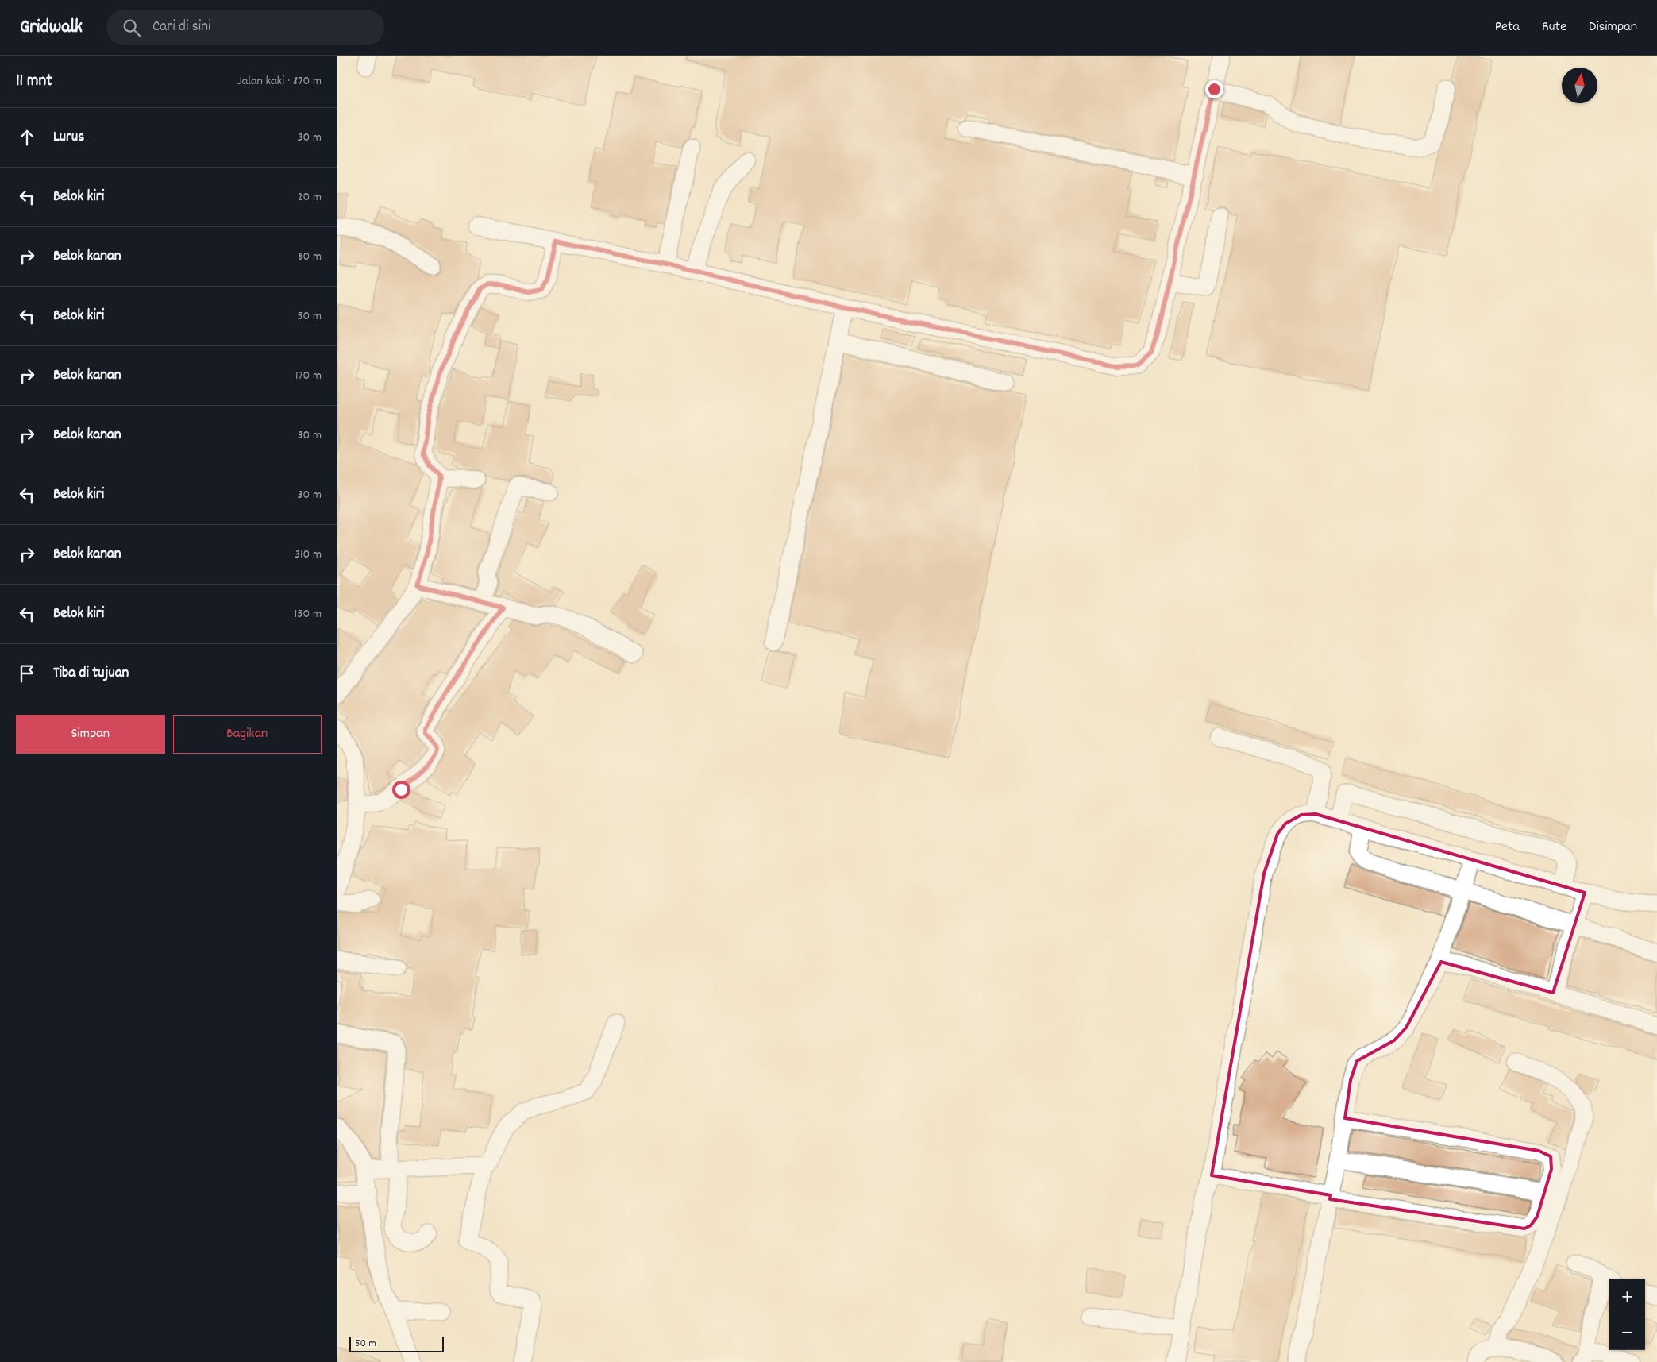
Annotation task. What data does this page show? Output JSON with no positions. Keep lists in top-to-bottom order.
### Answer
{
  "scale_bar": "50 m",
  "north": "top",
  "page": {
    "header": "Gridwalk",
    "search": "Cari di sini",
    "nav": ["Peta", "Rute", "Disimpan"],
    "heading": ["11 mnt", "Jalan kaki · 870 m"],
    "list": [
      ["Lurus", "30 m"],
      ["Belok kiri", "20 m"],
      ["Belok kanan", "80 m"],
      ["Belok kiri", "50 m"],
      ["Belok kanan", "170 m"],
      ["Belok kanan", "30 m"],
      ["Belok kiri", "30 m"],
      ["Belok kanan", "310 m"],
      ["Belok kiri", "150 m"],
      "Tiba di tujuan"
    ],
    "buttons": ["Simpan", "Bagikan"],
    "map_buttons": ["+", "−"],
    "scale": "50 m"
  }
}
